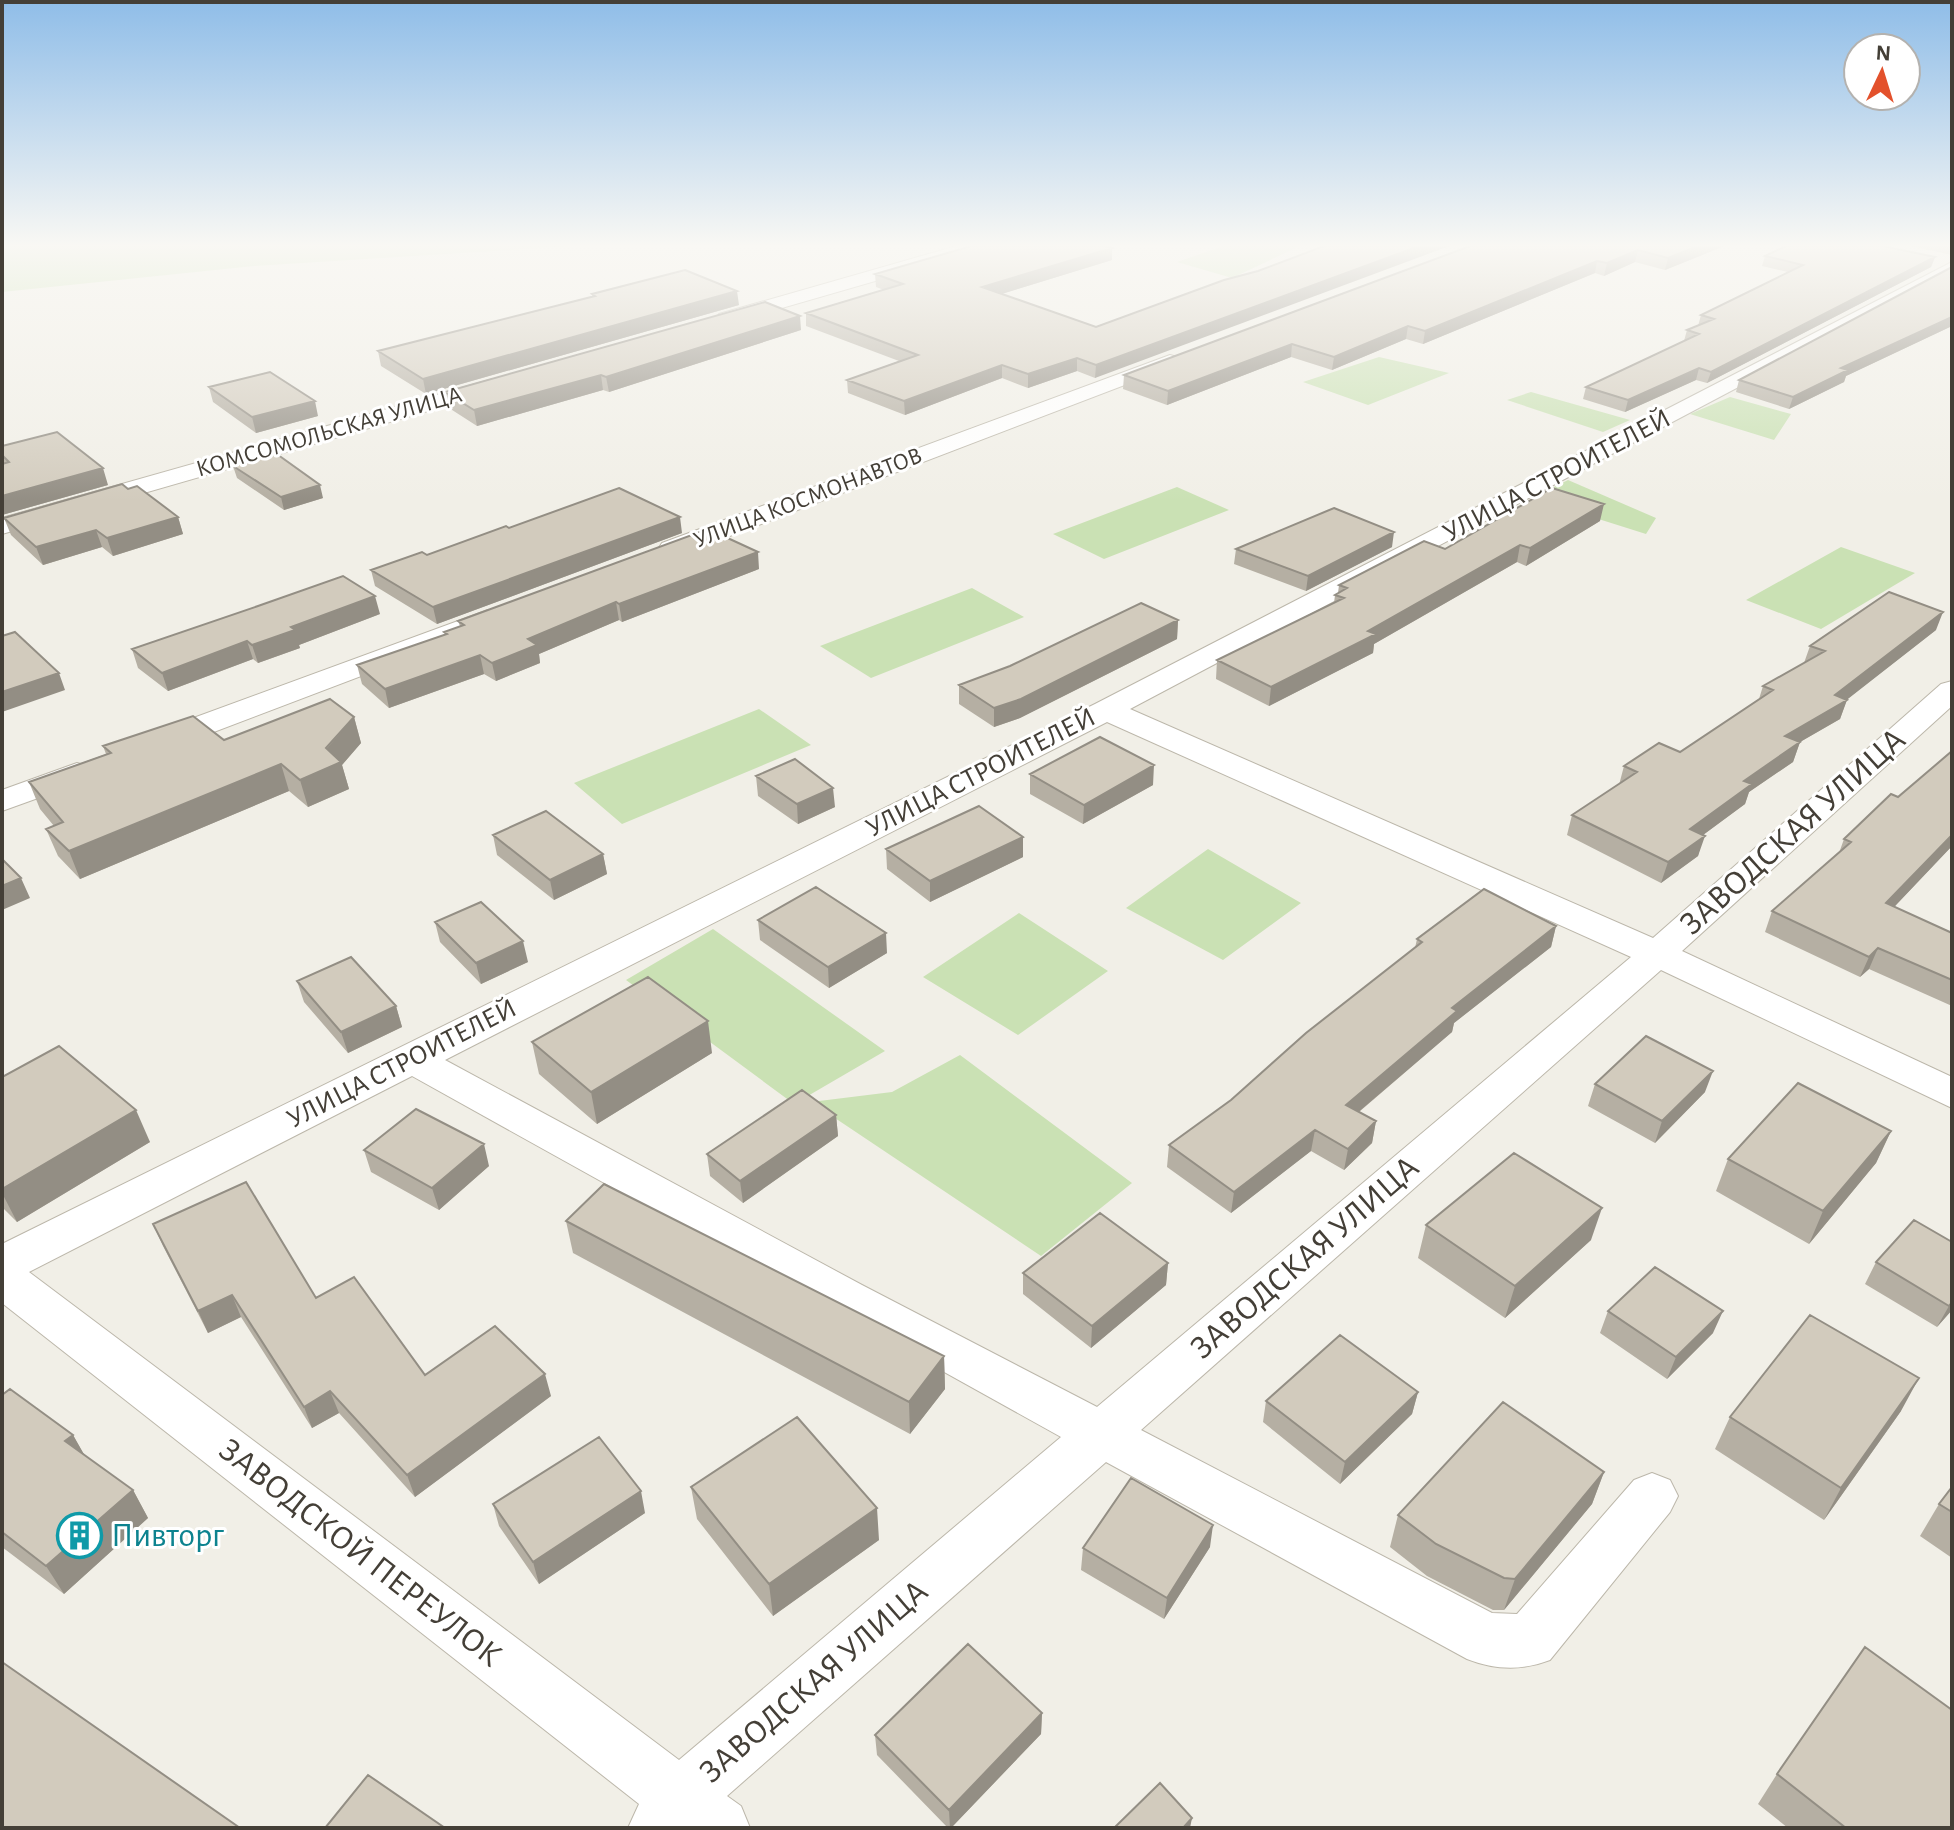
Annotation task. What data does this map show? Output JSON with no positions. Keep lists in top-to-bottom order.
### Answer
{
  "streets": {
    "street": [
      "КОМСОМОЛЬСКАЯ УЛИЦА",
      "УЛИЦА СТРОИТЕЛЕЙ",
      "УЛИЦА КОСМОНАВТОВ",
      "ЗАВОДСКАЯ УЛИЦА",
      "ЗАВОДСКОЙ ПЕРЕУЛОК"
    ]
  },
  "crossings": [
    ["ЗАВОДСКАЯ УЛИЦА", "ЗАВОДСКОЙ ПЕРЕУЛОК"]
  ],
  "places": {
    "building": ["Пивторг"]
  },
  "north": "top"
}
